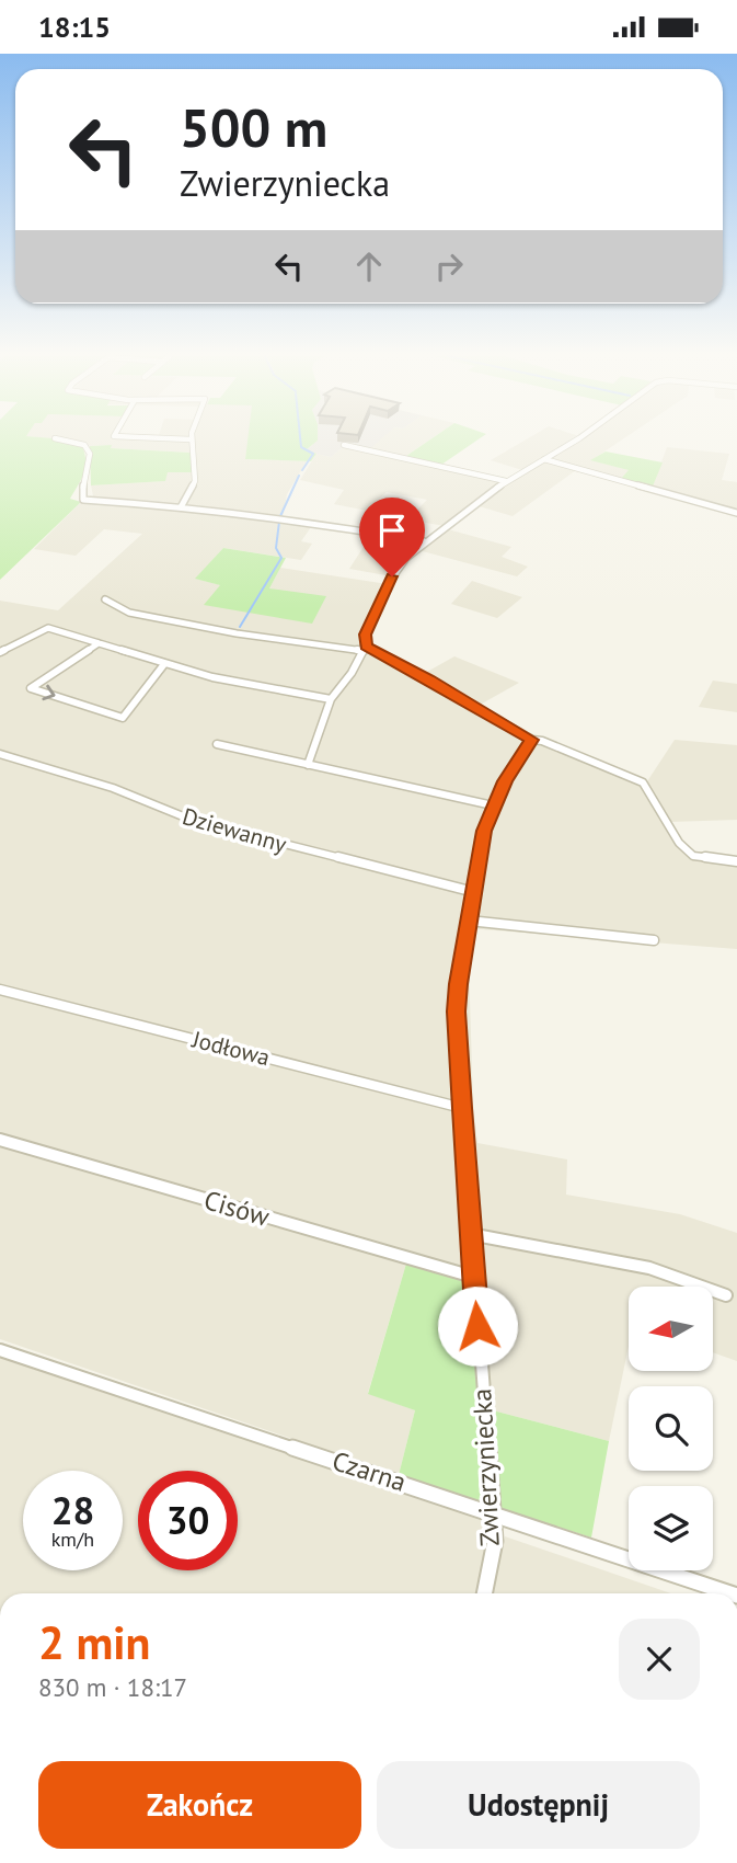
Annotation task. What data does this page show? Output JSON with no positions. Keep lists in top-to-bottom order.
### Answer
{
  "streets": {
    "street": [
      "Dziewanny",
      "Jodłowa",
      "Cisów",
      "Zwierzyniecka",
      "Czarna"
    ]
  },
  "crossings": [
    ["Dziewanny", "Zwierzyniecka"],
    ["Jodłowa", "Zwierzyniecka"],
    ["Cisów", "Zwierzyniecka"],
    ["Zwierzyniecka", "Czarna"]
  ],
  "north": "left",
  "page": {
    "status": "18:15",
    "turn": ["500 m", "Zwierzyniecka"],
    "speed": "28 km/h",
    "limit": "30",
    "heading": ["2 min", "830 m · 18:17"],
    "buttons": ["Zakończ", "Udostępnij"]
  }
}
